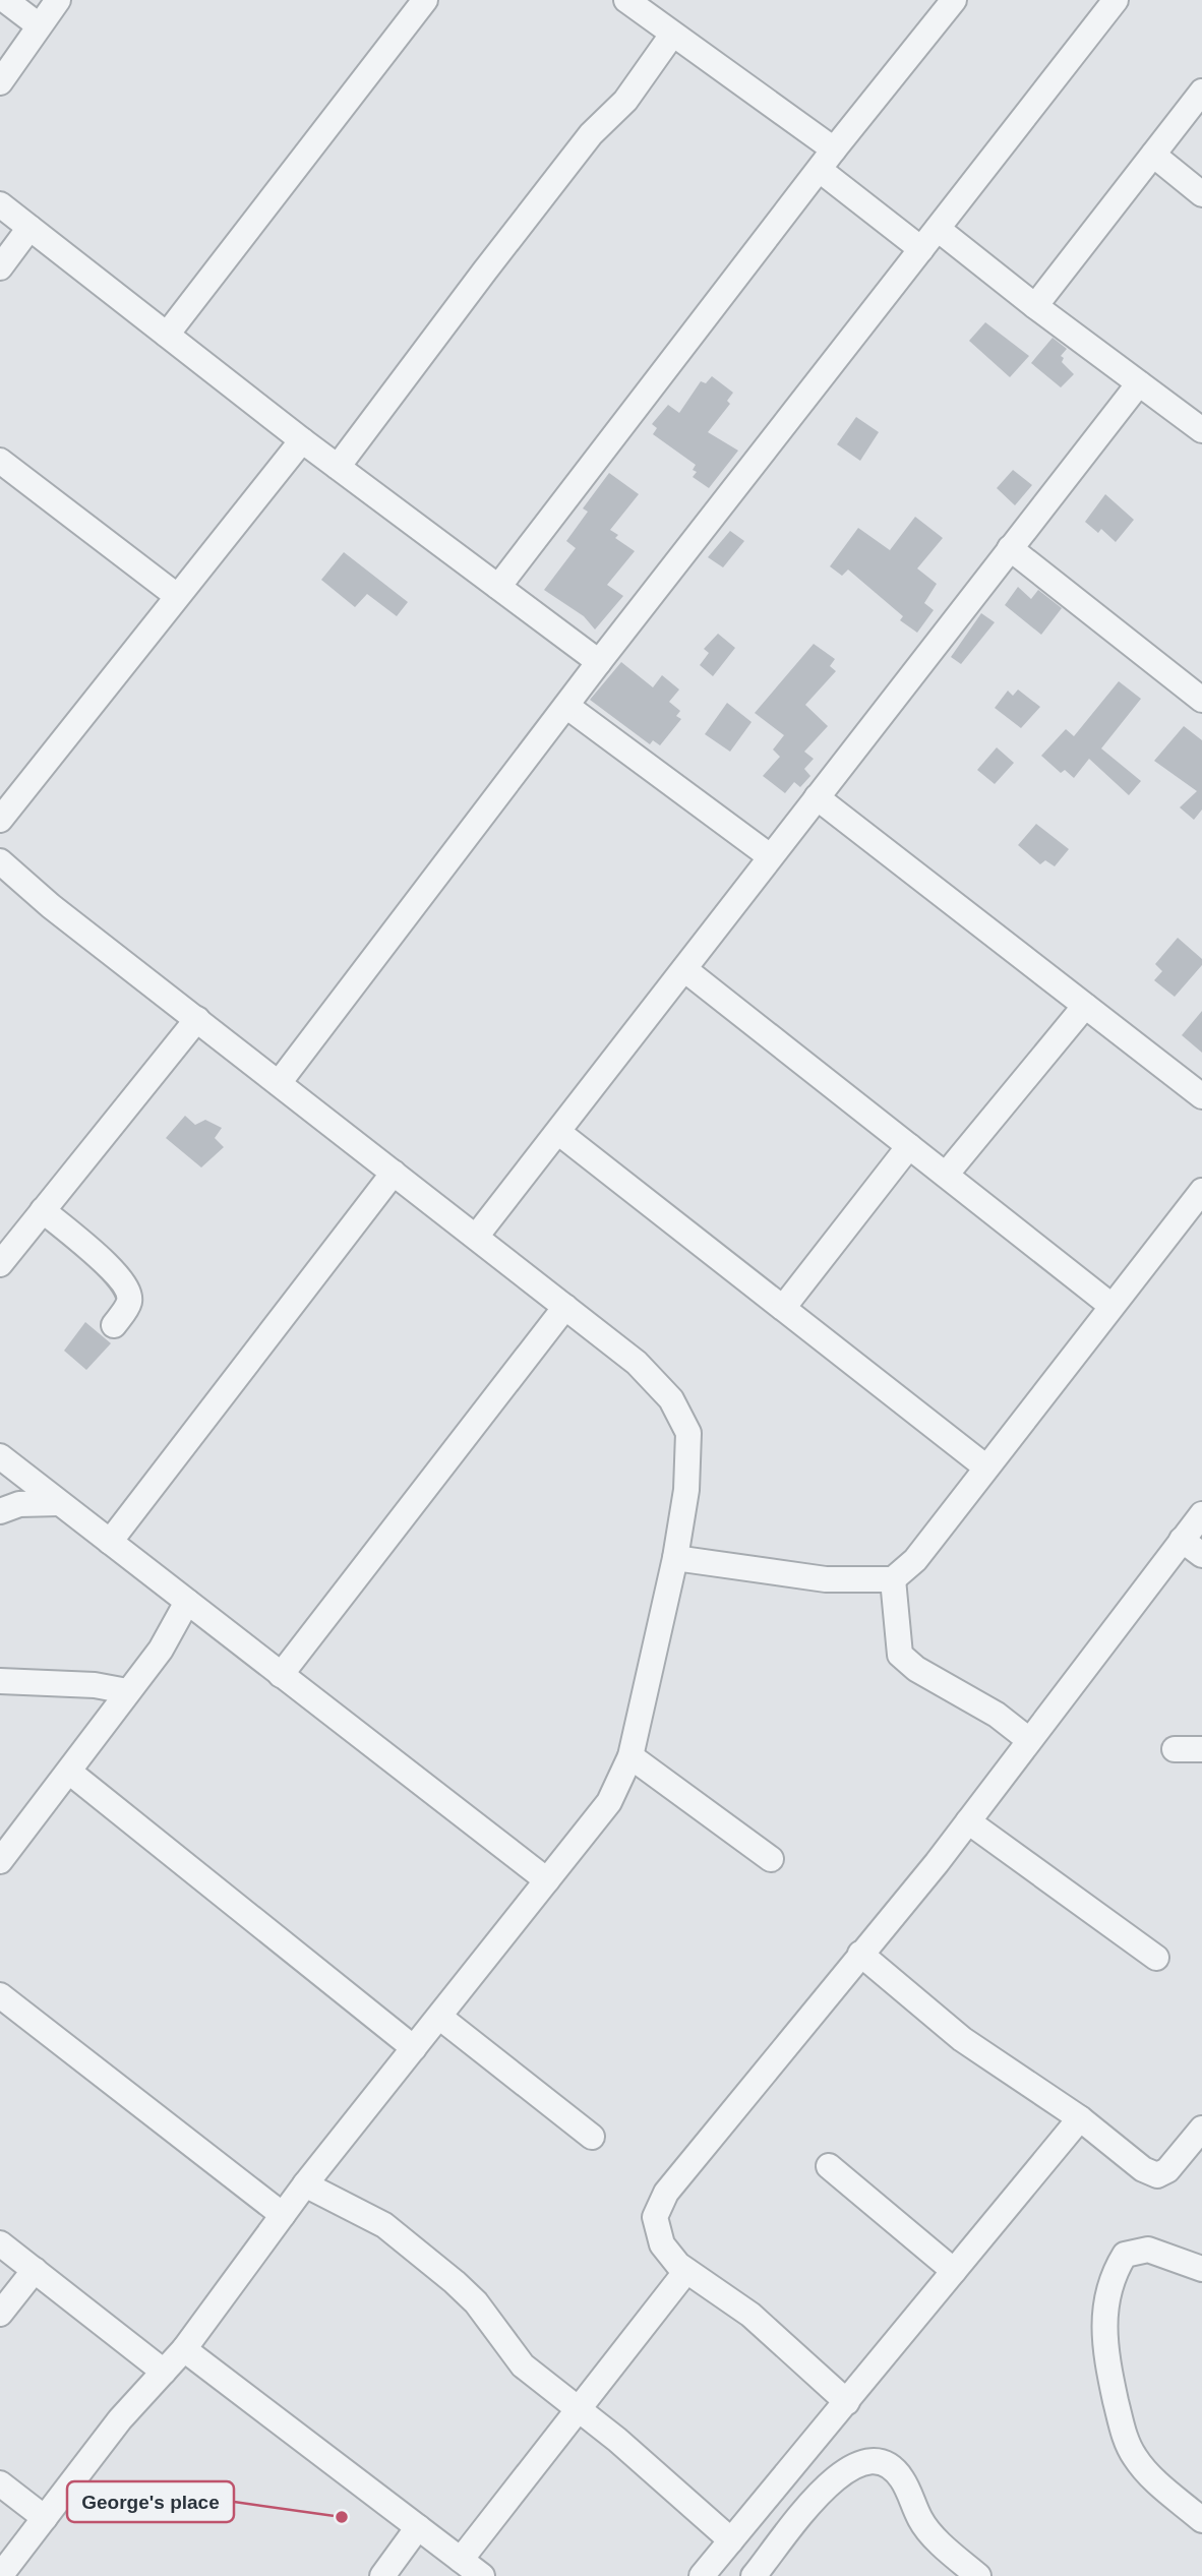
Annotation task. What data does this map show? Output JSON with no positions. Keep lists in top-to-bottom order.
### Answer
{
  "places": ["George's place"]
}
